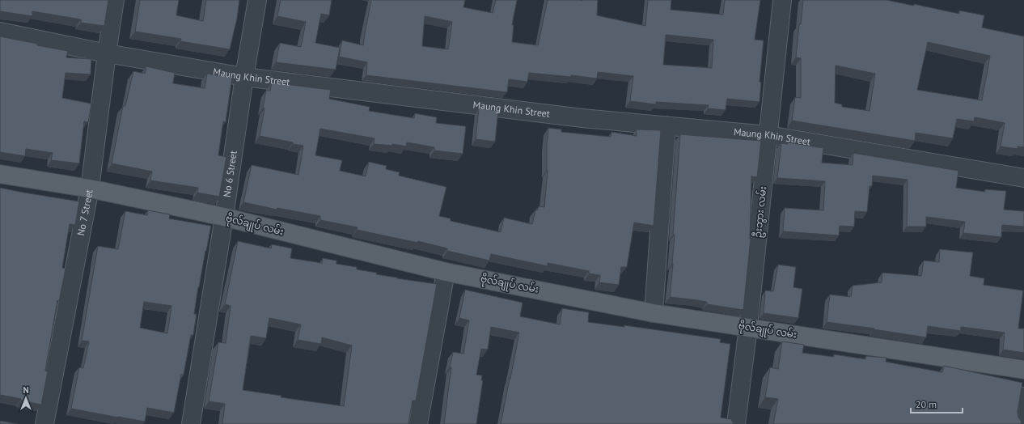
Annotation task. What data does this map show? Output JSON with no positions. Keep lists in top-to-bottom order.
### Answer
{
  "streets": {
    "main road": ["ဗိုလ်ချုပ် လမ်း"],
    "street": [
      "Maung Khin Street",
      "No 6 Street",
      "ဦးဘွား လမ်း",
      "No 7 Street"
    ]
  },
  "crossings": [
    ["Maung Khin Street", "No 6 Street"],
    ["Maung Khin Street", "ဦးဘွား လမ်း"],
    ["Maung Khin Street", "No 7 Street"],
    ["No 6 Street", "ဗိုလ်ချုပ် လမ်း"],
    ["ဦးဘွား လမ်း", "ဗိုလ်ချုပ် လမ်း"],
    ["No 7 Street", "ဗိုလ်ချုပ် လမ်း"]
  ],
  "scale_bar": "20 m",
  "north": "top"
}
